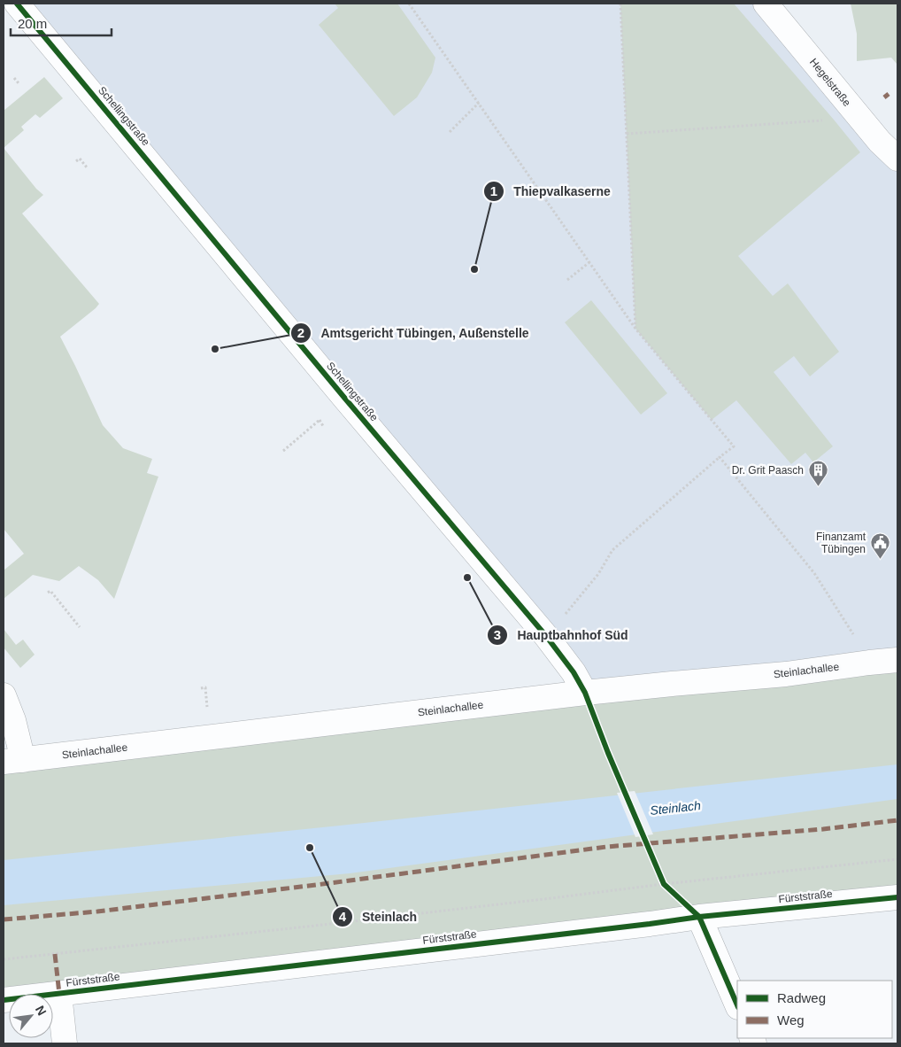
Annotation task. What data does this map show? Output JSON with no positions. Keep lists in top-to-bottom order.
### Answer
{
  "streets": {
    "street": [
      "Hegelstraße",
      "Schellingstraße",
      "Steinlachallee",
      "Fürststraße"
    ]
  },
  "crossings": [
    ["Schellingstraße", "Steinlachallee"]
  ],
  "water": ["Steinlach"],
  "places": {
    "other": [
      "Thiepvalkaserne",
      "Amtsgericht Tübingen, Außenstelle",
      "Hauptbahnhof Süd",
      "Steinlach"
    ],
    "building": ["Dr. Grit Paasch"],
    "public building": ["Finanzamt Tübingen"]
  },
  "legend": ["Radweg", "Weg"],
  "scale_bar": "20 m",
  "north": "top right"
}
